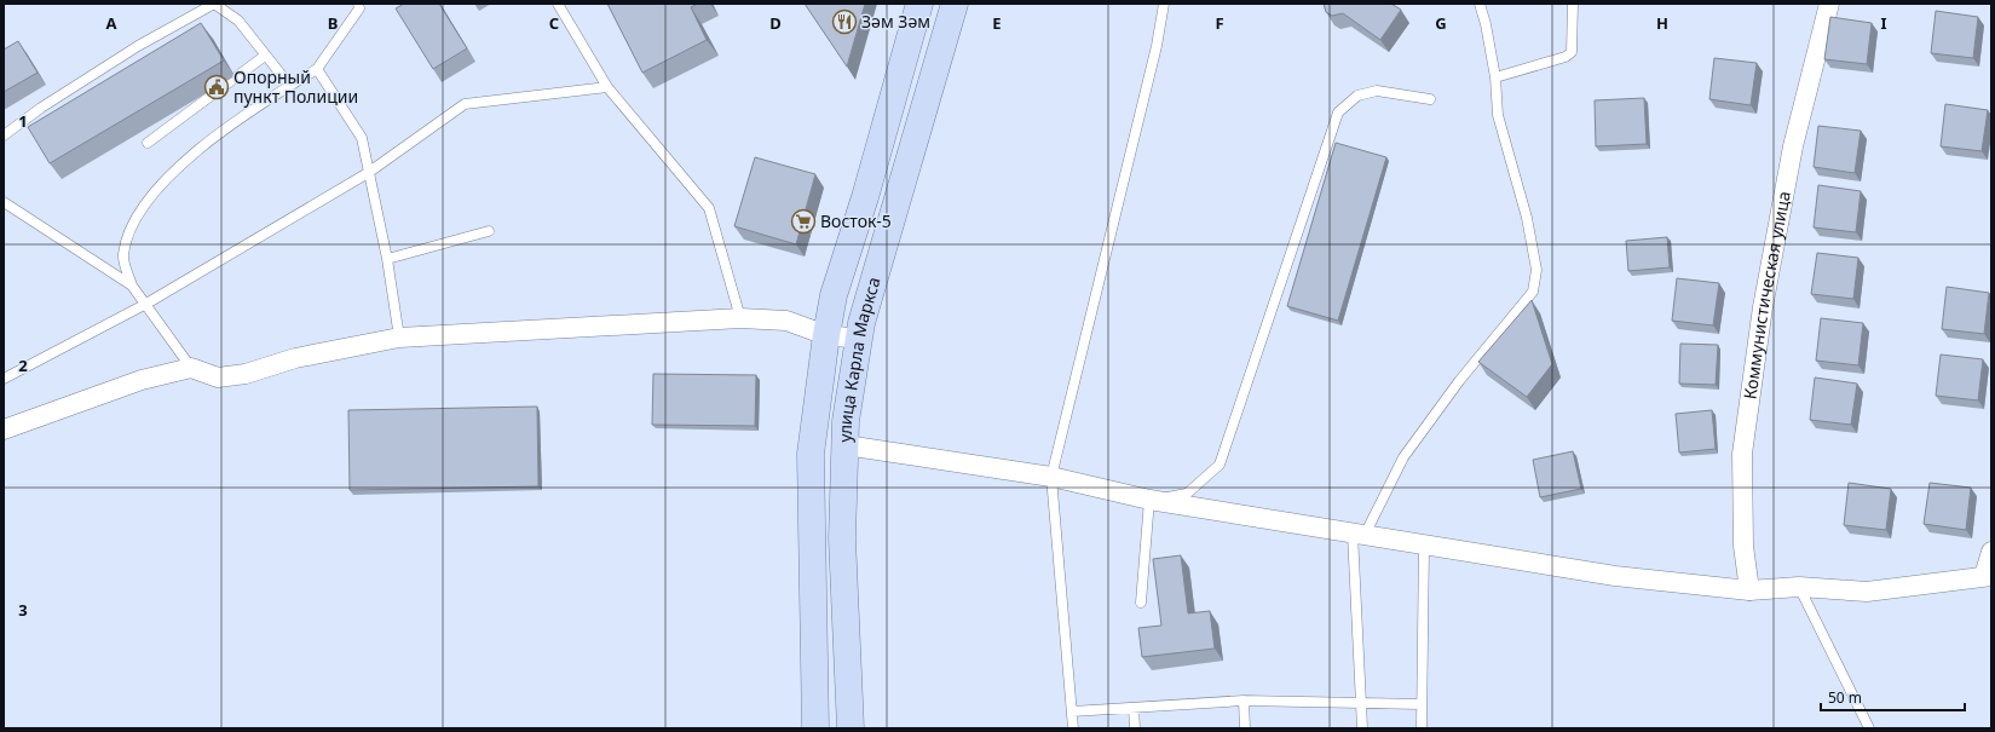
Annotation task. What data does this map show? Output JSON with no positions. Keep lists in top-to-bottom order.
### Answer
{
  "streets": {
    "main road": ["улица Карла Маркса"],
    "street": ["Коммунистическая улица"]
  },
  "places": {
    "restaurant": ["Зәм Зәм"],
    "public building": ["Опорный пункт Полиции"],
    "supermarket": ["Восток-5"]
  },
  "scale_bar": "50 m",
  "grid": {
    "columns": [
      "A",
      "B",
      "C",
      "D",
      "E",
      "F",
      "G",
      "H",
      "I"
    ],
    "rows": ["1", "2", "3"]
  }
}
